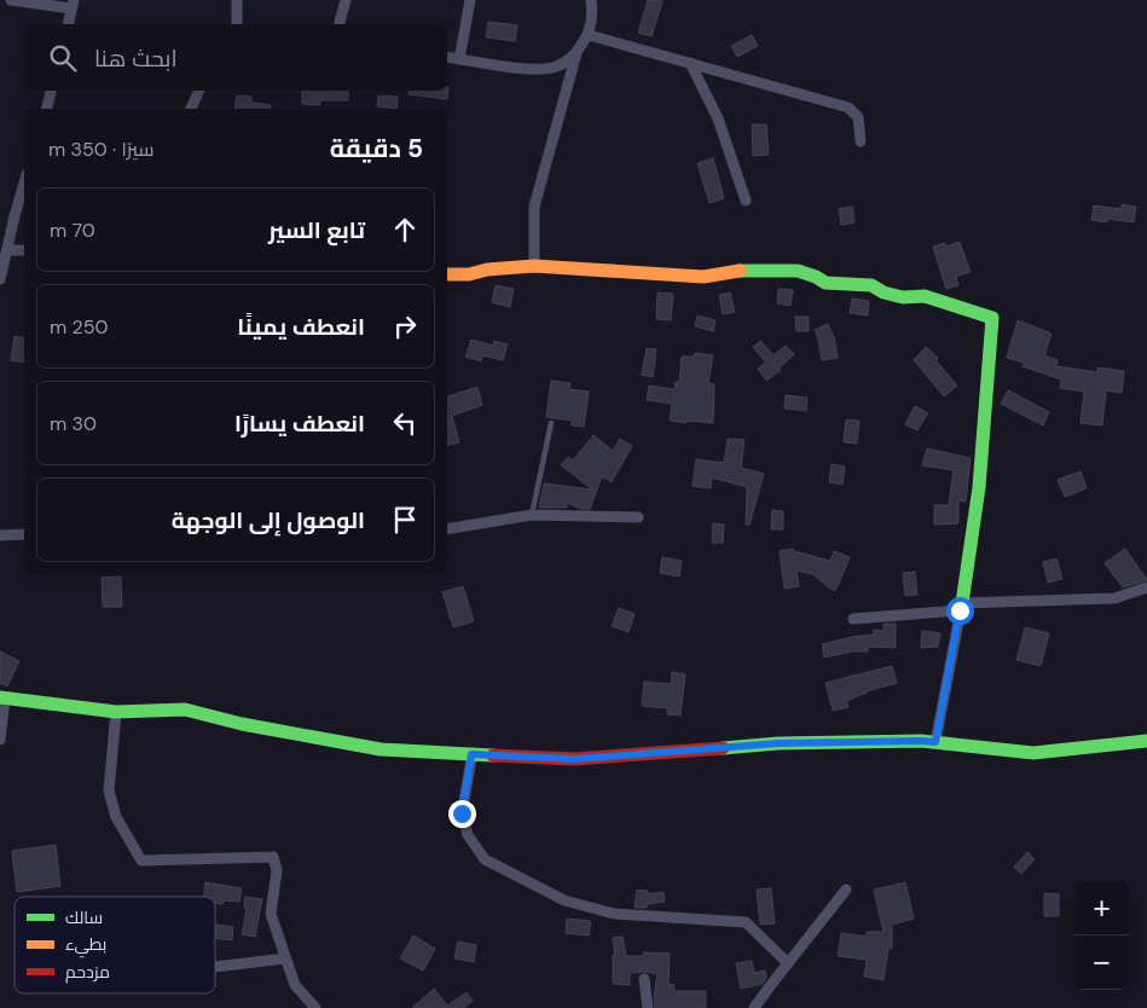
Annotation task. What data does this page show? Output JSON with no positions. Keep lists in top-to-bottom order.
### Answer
{
  "legend": ["سالك", "بطيء", "مزدحم"],
  "page": {
    "search": "ابحث هنا",
    "heading": ["5 دقيقة", "سيرًا · 350 m"],
    "list": [
      ["تابع السير", "70 m"],
      ["انعطف يمينًا", "250 m"],
      ["انعطف يسارًا", "30 m"],
      "الوصول إلى الوجهة"
    ],
    "map_buttons": ["+", "−"]
  }
}
